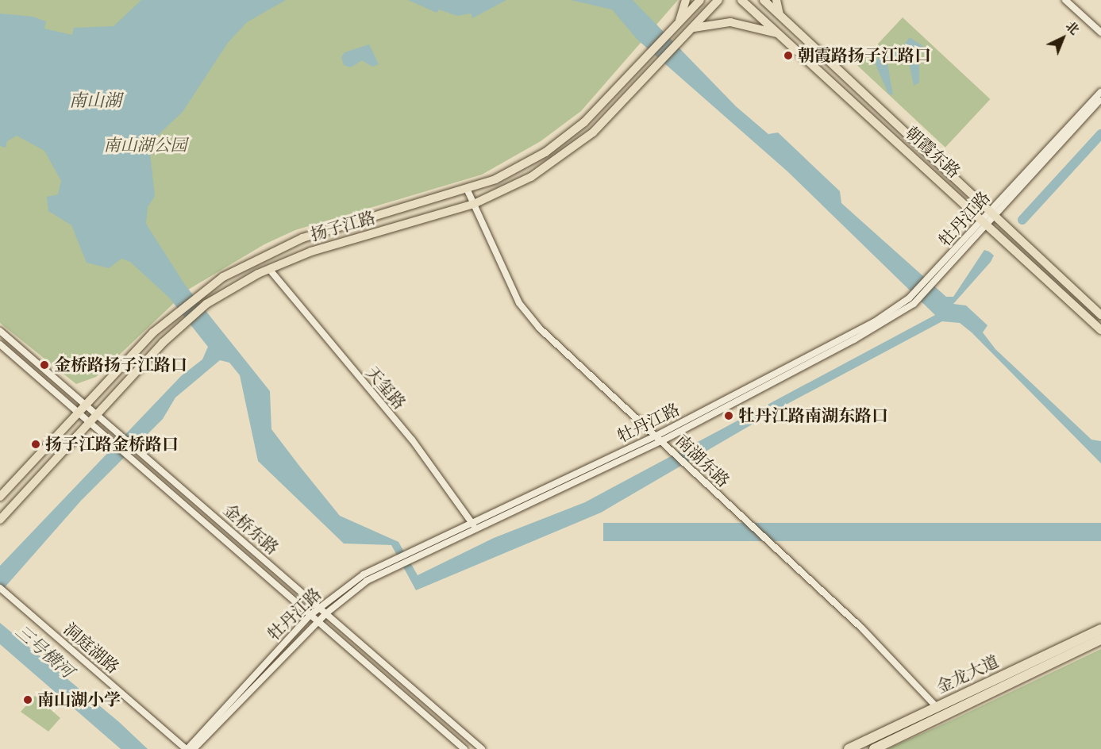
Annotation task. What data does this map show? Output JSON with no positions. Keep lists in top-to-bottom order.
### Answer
{
  "streets": {
    "highway": ["金龙大道"],
    "main road": ["朝霞东路", "扬子江路"],
    "street": [
      "牡丹江路",
      "天玺路",
      "南湖东路",
      "金桥东路",
      "洞庭湖路"
    ]
  },
  "crossings": [
    ["朝霞东路", "牡丹江路"],
    ["牡丹江路", "天玺路"],
    ["牡丹江路", "南湖东路"],
    ["牡丹江路", "金桥东路"],
    ["牡丹江路", "洞庭湖路"],
    ["扬子江路", "天玺路"],
    ["扬子江路", "南湖东路"],
    ["扬子江路", "金桥东路"],
    ["南湖东路", "金龙大道"]
  ],
  "water": ["南山湖", "三号横河"],
  "parks": ["南山湖公园"],
  "places": [
    "朝霞路扬子江路口",
    "金桥路扬子江路口",
    "牡丹江路南湖东路口",
    "扬子江路金桥路口",
    "南山湖小学"
  ],
  "north": "top right"
}
